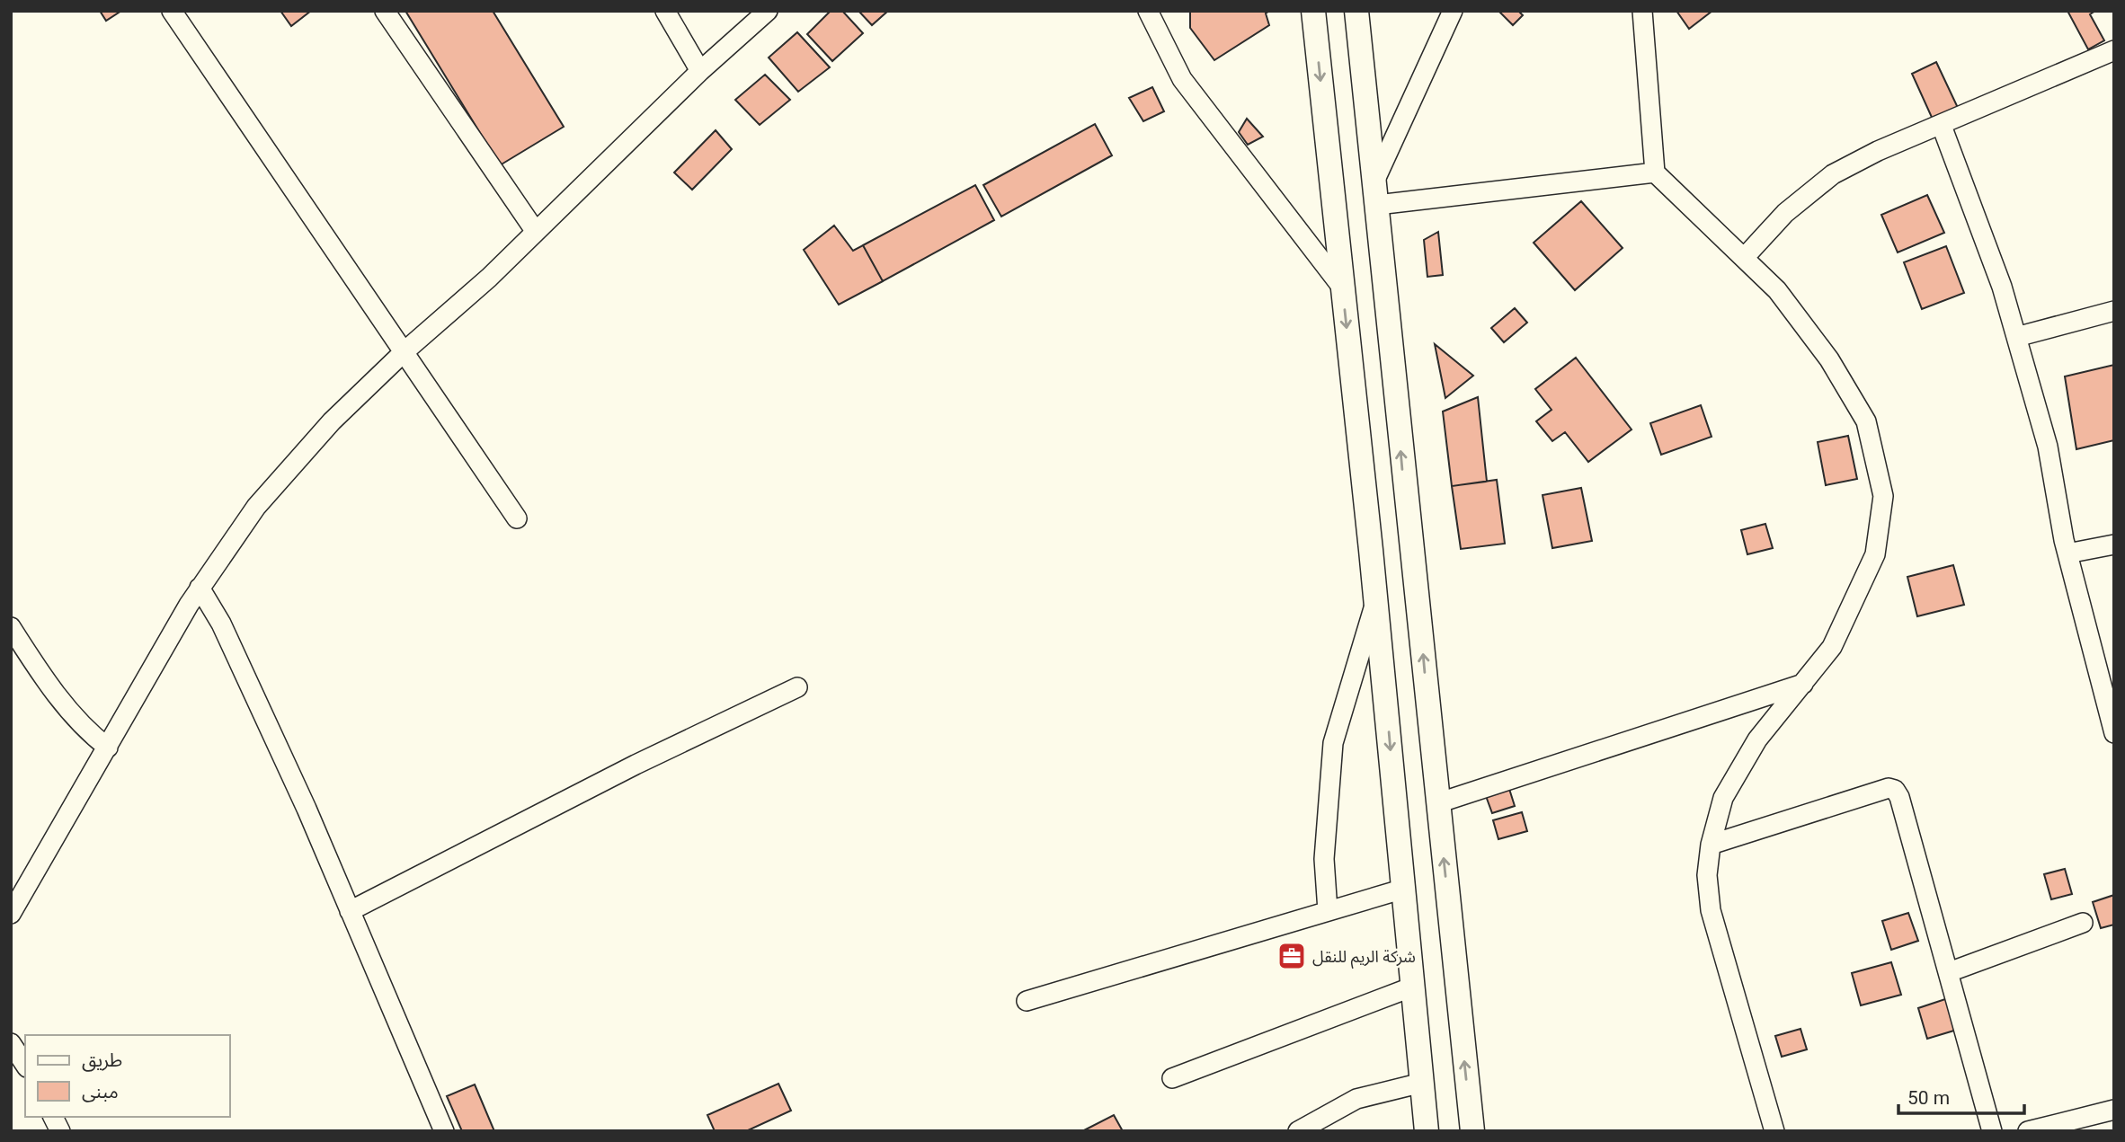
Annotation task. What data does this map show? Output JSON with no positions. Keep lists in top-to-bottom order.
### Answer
{
  "places": {
    "office": ["شركة الريم للنقل"]
  },
  "legend": ["طريق", "مبنى"],
  "scale_bar": "50 m"
}
